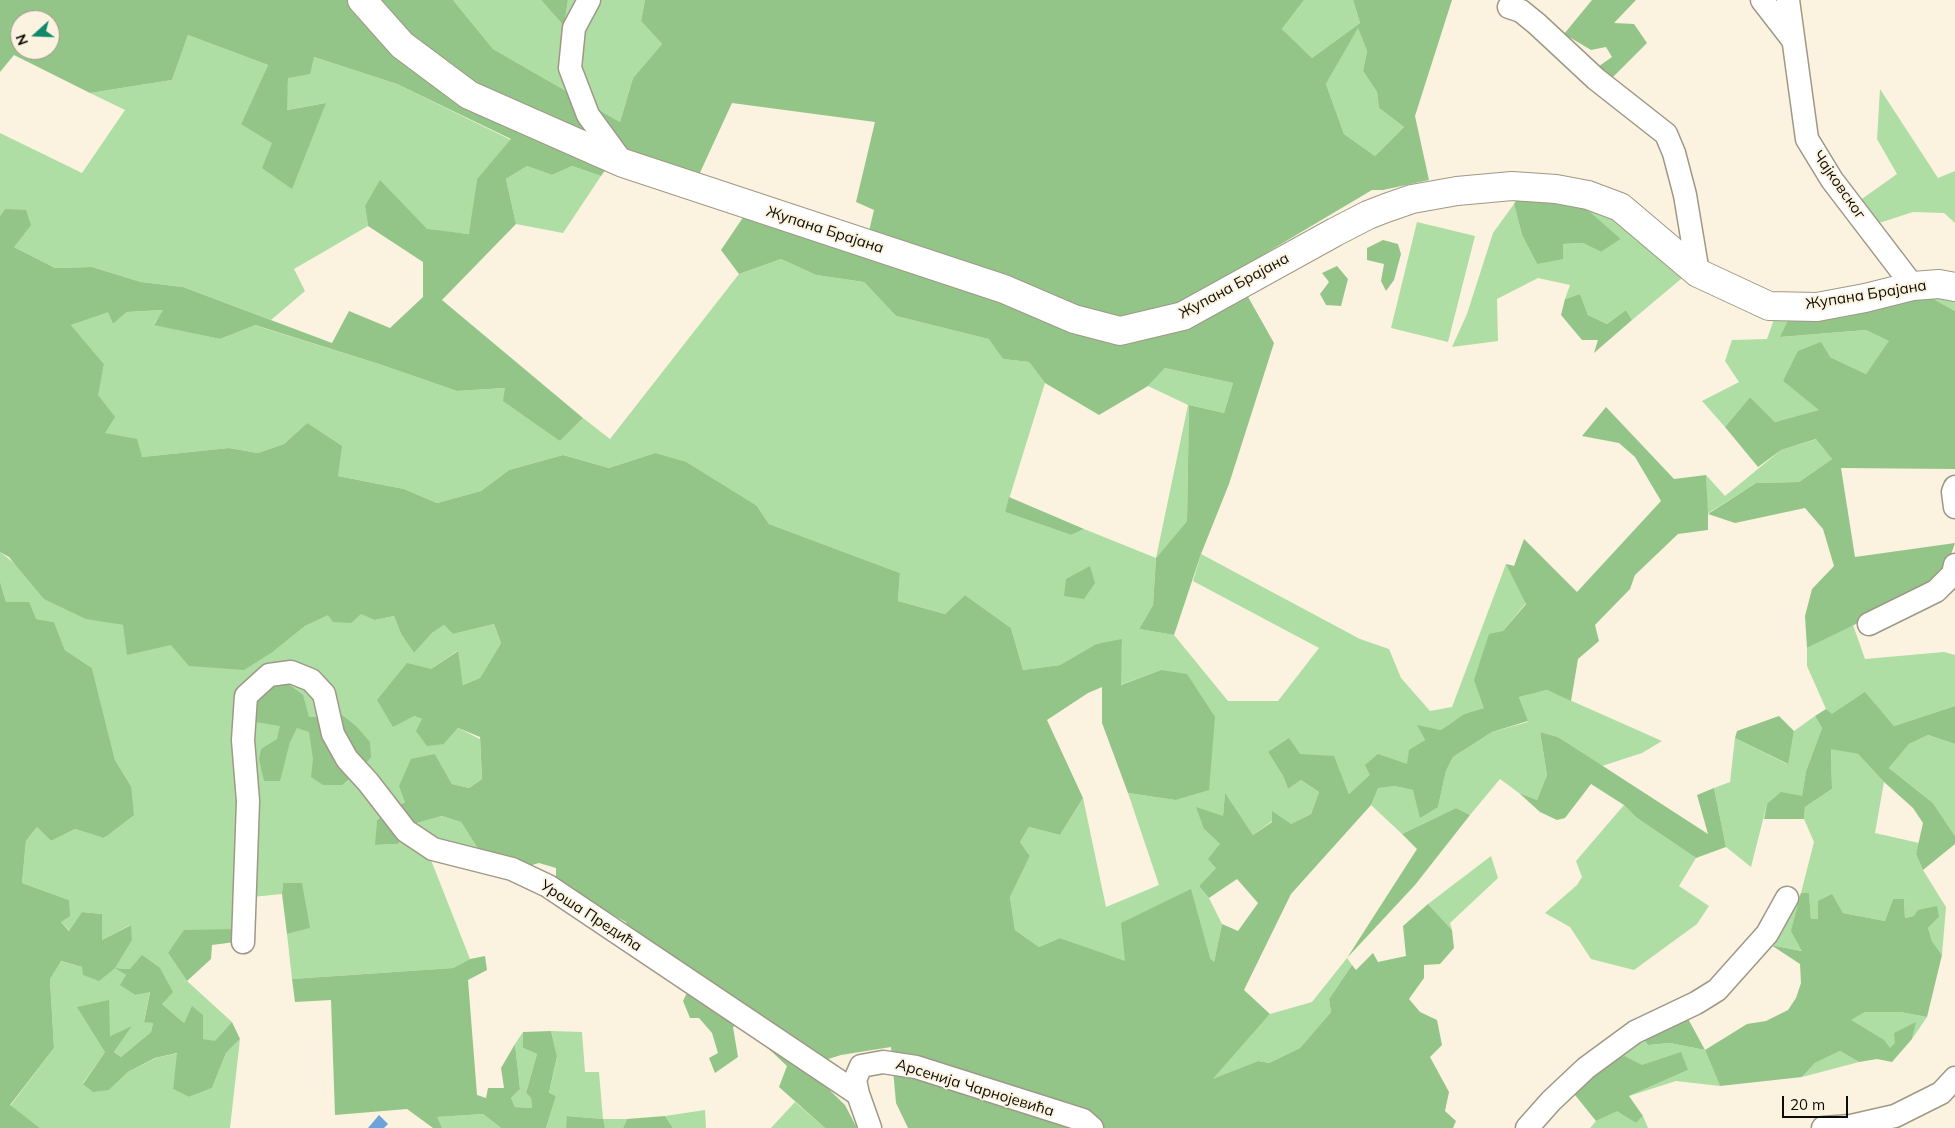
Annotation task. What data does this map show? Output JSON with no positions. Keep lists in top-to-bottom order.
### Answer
{
  "streets": {
    "street": [
      "Чајковског",
      "Жупана Брајана",
      "Уроша Предића",
      "Арсенија Чарнојевића"
    ]
  },
  "crossings": [
    ["Чајковског", "Жупана Брајана"],
    ["Уроша Предића", "Арсенија Чарнојевића"]
  ],
  "scale_bar": "20 m",
  "north": "left"
}
